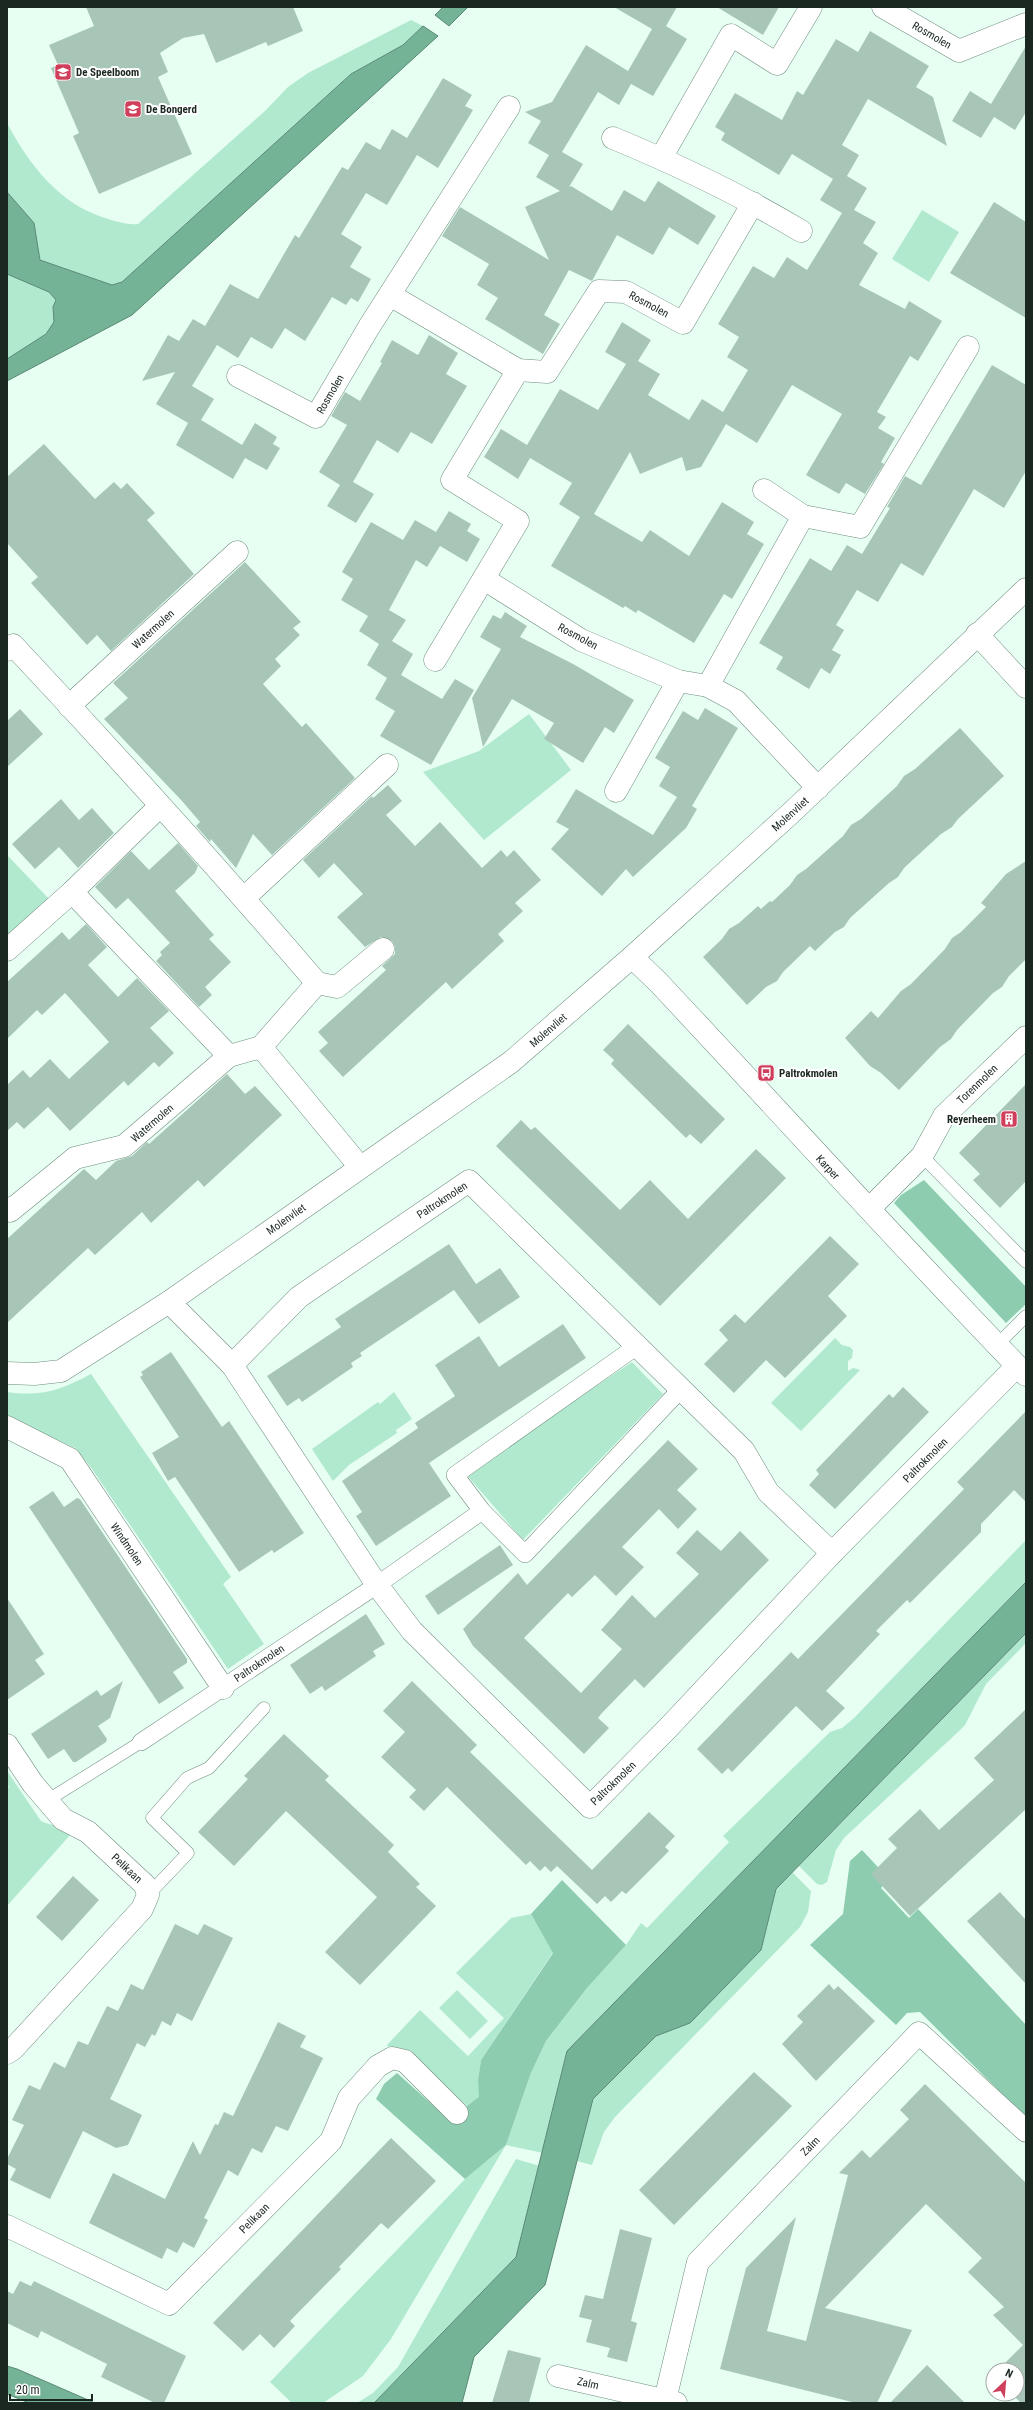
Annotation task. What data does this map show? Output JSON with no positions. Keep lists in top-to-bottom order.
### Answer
{
  "streets": {
    "street": [
      "Rosmolen",
      "Watermolen",
      "Molenvliet",
      "Torenmolen",
      "Karper",
      "Paltrokmolen",
      "Windmolen",
      "Pelikaan",
      "Zalm"
    ]
  },
  "crossings": [
    ["Rosmolen", "Molenvliet"],
    ["Molenvliet", "Karper"],
    ["Molenvliet", "Paltrokmolen"],
    ["Torenmolen", "Karper"],
    ["Karper", "Paltrokmolen"],
    ["Paltrokmolen", "Windmolen"]
  ],
  "places": {
    "school or university": ["De Speelboom", "De Bongerd"],
    "bus stop": ["Paltrokmolen"],
    "building": ["Reyerheem"]
  },
  "scale_bar": "20 m",
  "north": "top right"
}
